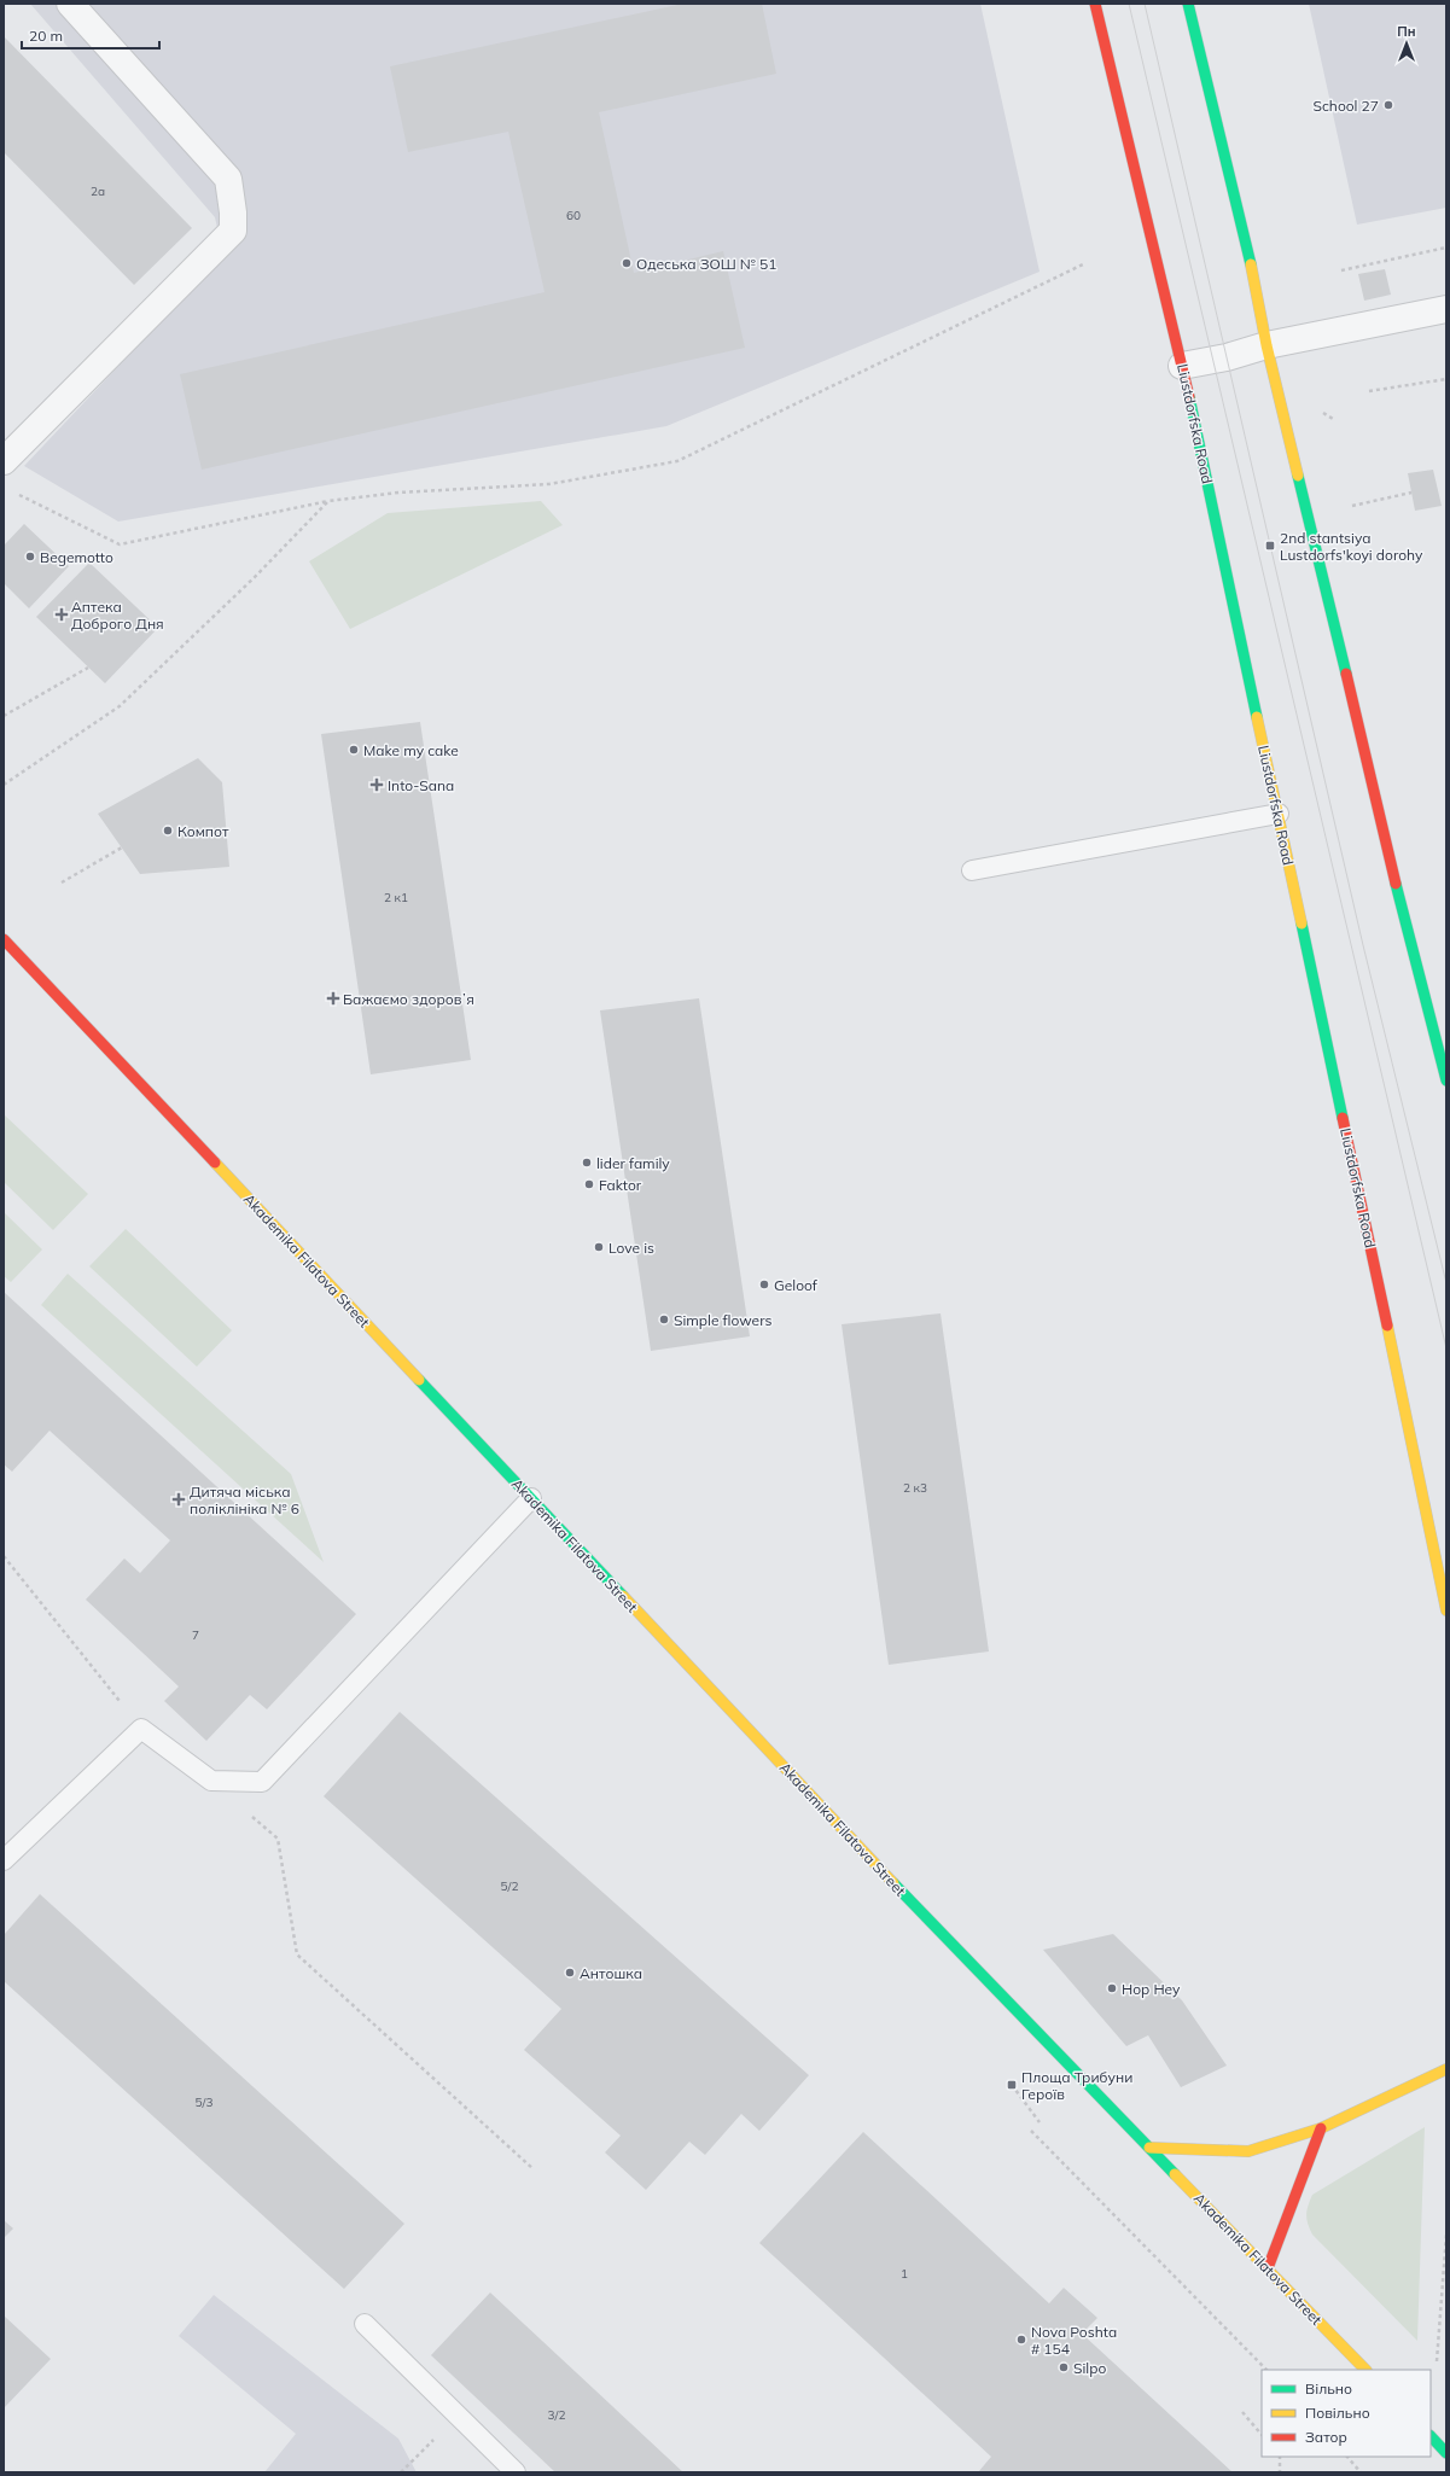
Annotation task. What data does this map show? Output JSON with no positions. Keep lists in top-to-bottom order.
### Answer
{
  "streets": {
    "main road": ["Liustdorfska Road", "Akademika Filatova Street"]
  },
  "places": {
    "other": [
      "School 27",
      "Одеська ЗОШ № 51",
      "Begemotto",
      "Make my cake",
      "Компот",
      "lider family",
      "Faktor",
      "Love is",
      "Geloof",
      "Simple flowers",
      "Антошка",
      "Hop Hey",
      "Nova Poshta # 154",
      "Silpo"
    ],
    "transit": ["2nd stantsiya Lustdorfs'koyi dorohy", "Площа Трибуни Героїв"],
    "health": [
      "Аптека Доброго Дня",
      "Into-Sana",
      "Бажаємо здоровʼя",
      "Дитяча міська поліклініка № 6"
    ]
  },
  "house_numbers": [
    "2а",
    "60",
    "2 к1",
    "2 к3",
    "7",
    "5/2",
    "5/3",
    "1",
    "3/2"
  ],
  "legend": ["Вільно", "Повільно", "Затор"],
  "scale_bar": "20 m",
  "north": "top"
}
